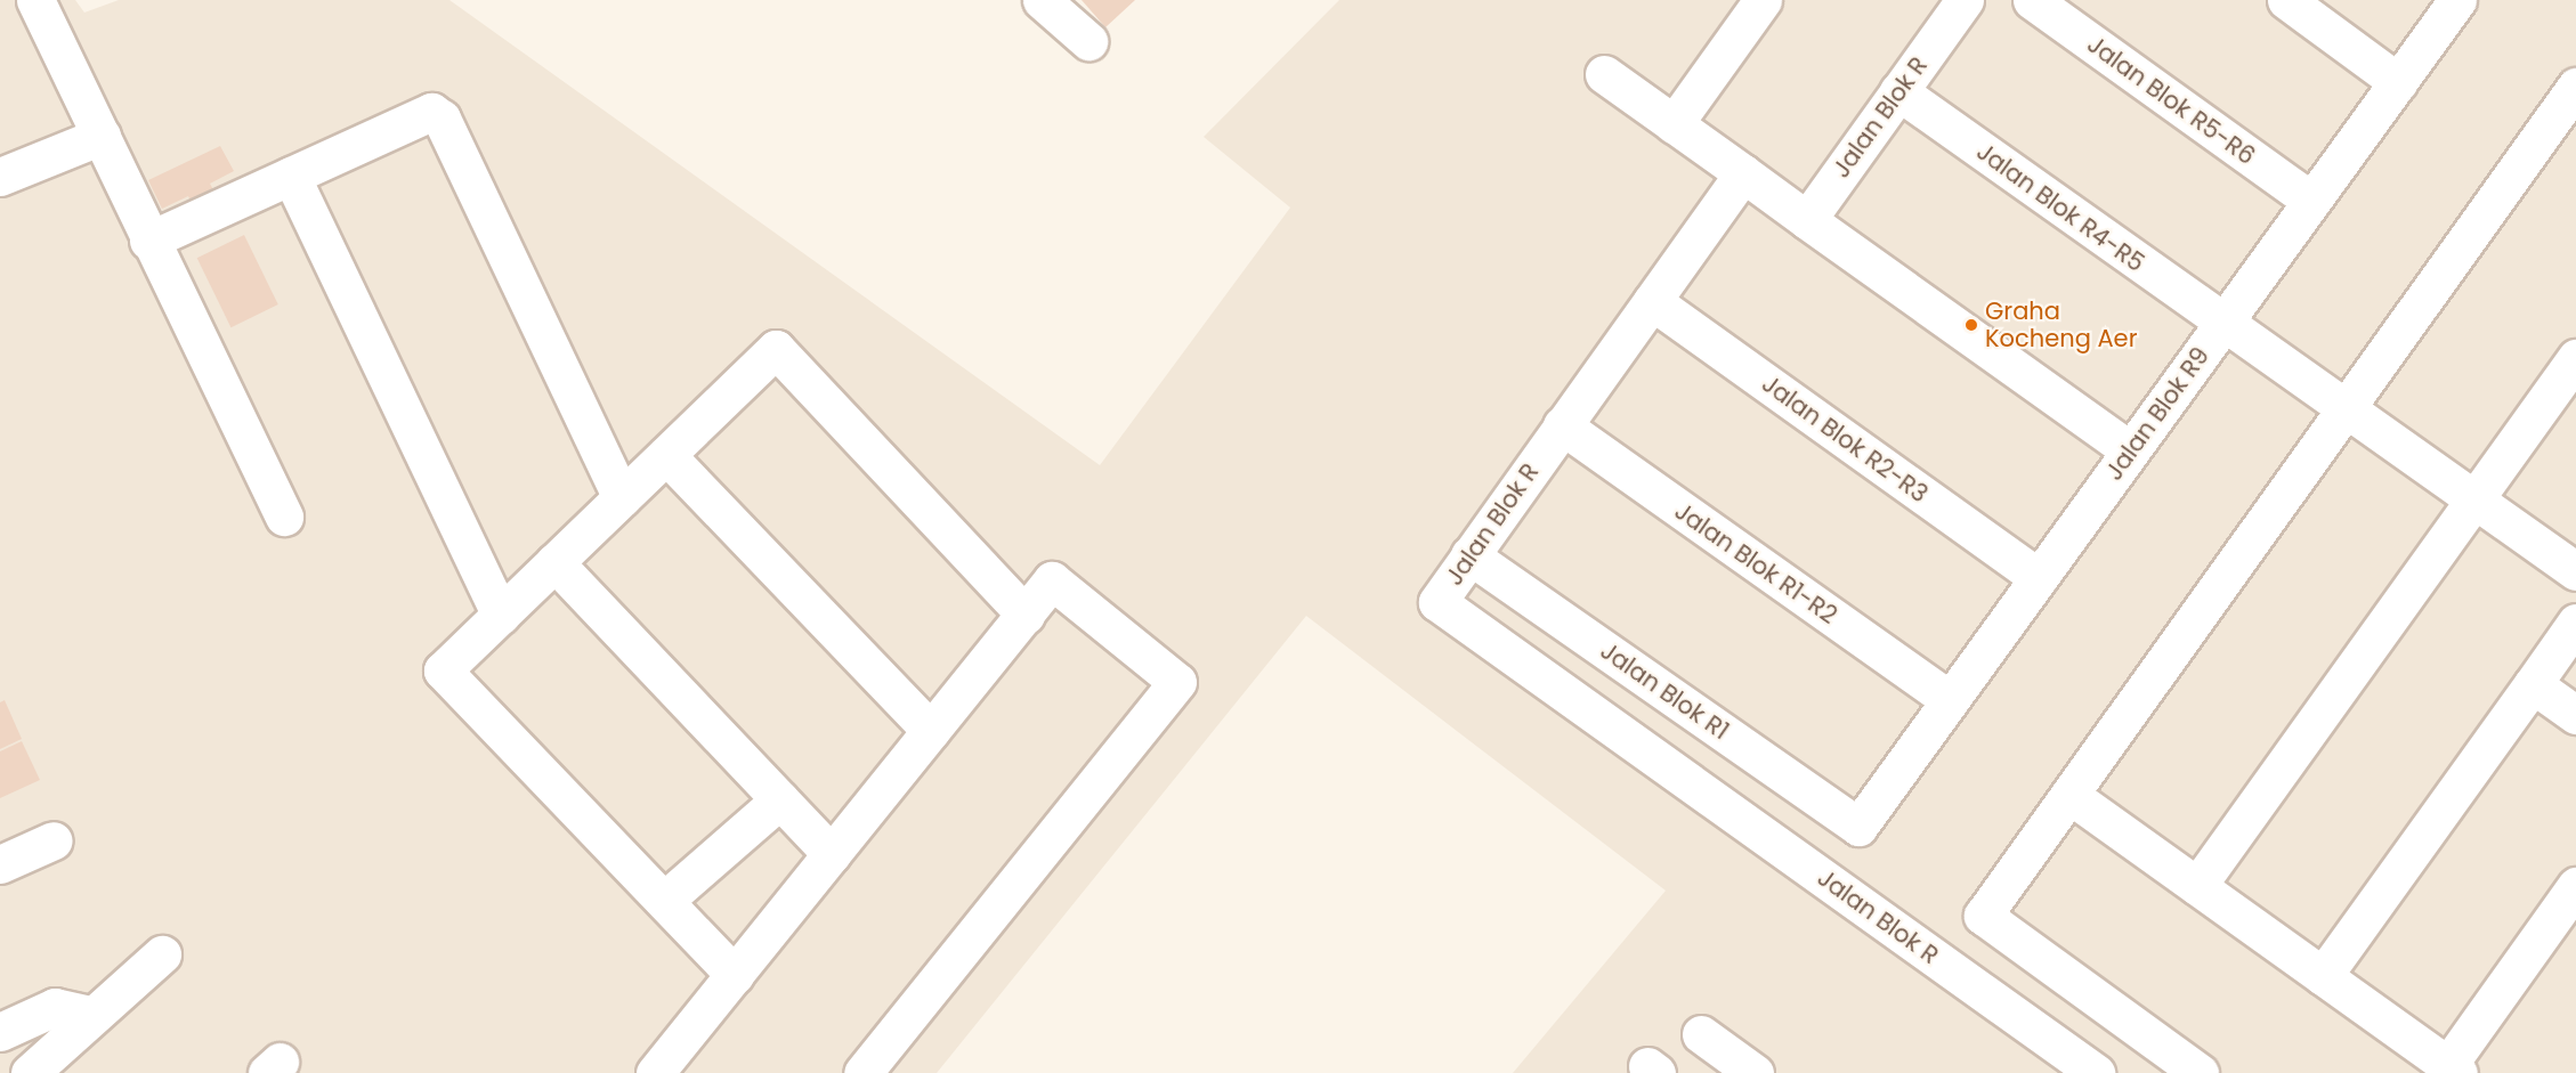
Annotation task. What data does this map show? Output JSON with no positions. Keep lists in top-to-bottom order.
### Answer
{
  "streets": {
    "street": [
      "Jalan Blok R5-R6",
      "Jalan Blok R",
      "Jalan Blok R4-R5",
      "Jalan Blok R9",
      "Jalan Blok R2-R3",
      "Jalan Blok R1-R2",
      "Jalan Blok R1"
    ]
  },
  "crossings": [
    ["Jalan Blok R5-R6", "Jalan Blok R9"],
    ["Jalan Blok R", "Jalan Blok R4-R5"],
    ["Jalan Blok R", "Jalan Blok R2-R3"],
    ["Jalan Blok R", "Jalan Blok R1-R2"],
    ["Jalan Blok R", "Jalan Blok R1"],
    ["Jalan Blok R4-R5", "Jalan Blok R9"],
    ["Jalan Blok R9", "Jalan Blok R2-R3"],
    ["Jalan Blok R9", "Jalan Blok R1-R2"],
    ["Jalan Blok R9", "Jalan Blok R1"]
  ],
  "places": ["Graha Kocheng Aer"]
}
